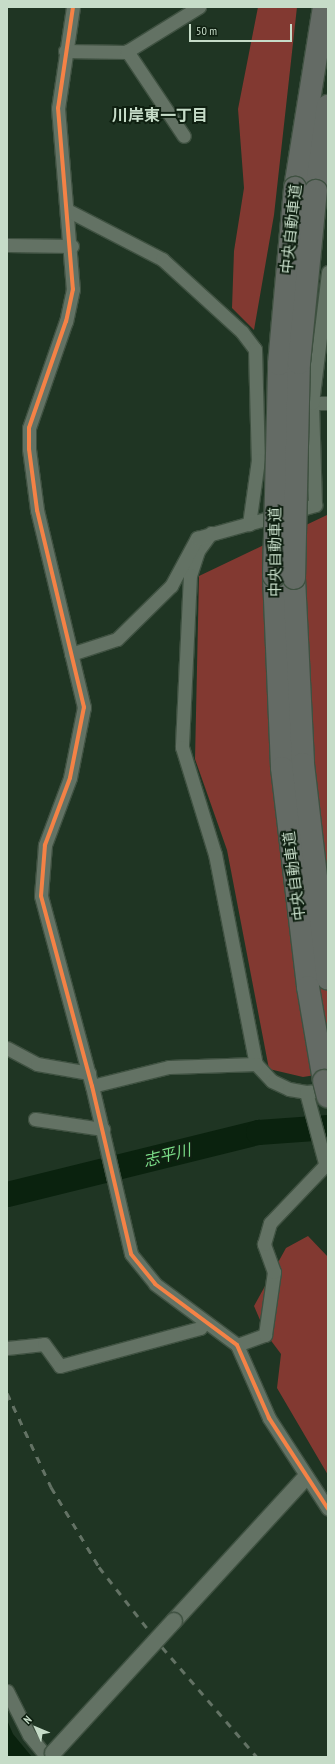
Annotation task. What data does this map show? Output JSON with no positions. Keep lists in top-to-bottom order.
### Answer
{
  "streets": {
    "highway": ["中央自動車道"]
  },
  "districts": ["川岸東一丁目"],
  "water": ["志平川"],
  "scale_bar": "50 m",
  "north": "top left"
}
